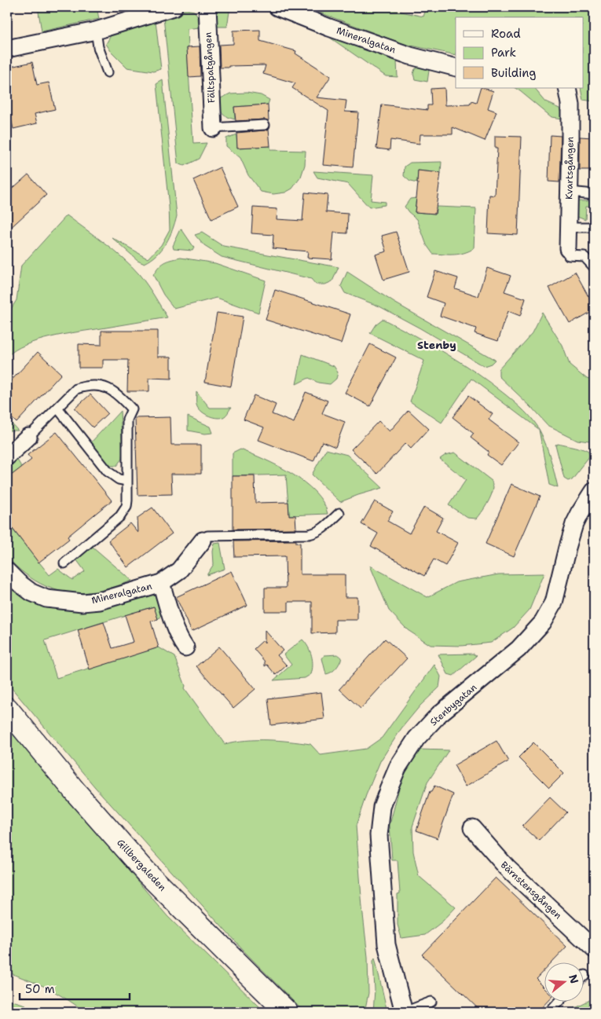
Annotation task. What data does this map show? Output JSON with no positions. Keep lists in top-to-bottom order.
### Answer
{
  "streets": {
    "main road": ["Gillbergaleden"],
    "street": [
      "Mineralgatan",
      "Fältspatgången",
      "Kvartsgången",
      "Stenbygatan",
      "Bärnstensgången"
    ]
  },
  "districts": ["Stenby"],
  "legend": ["Road", "Park", "Building"],
  "scale_bar": "50 m",
  "north": "right"
}
